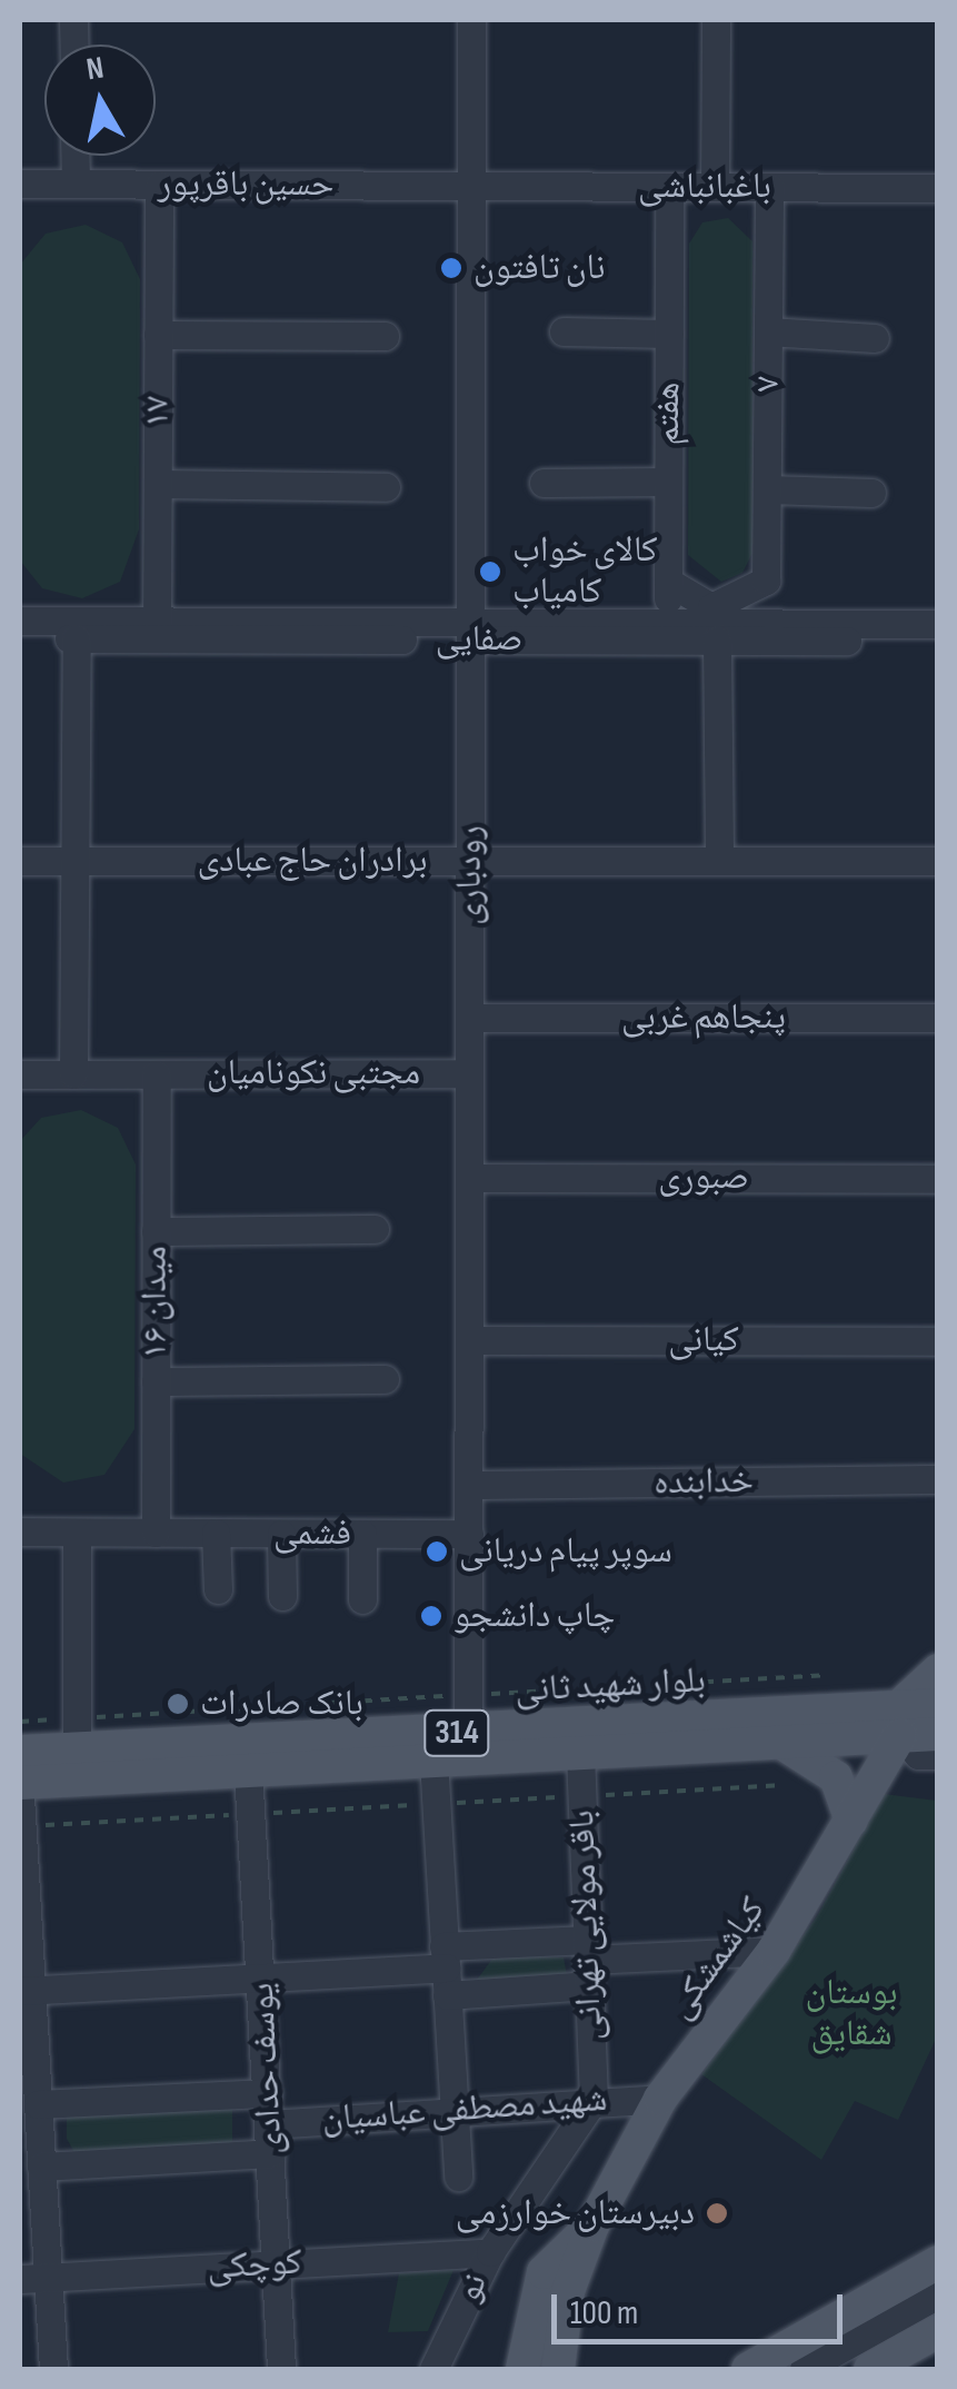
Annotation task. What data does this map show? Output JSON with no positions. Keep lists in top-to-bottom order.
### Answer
{
  "streets": {
    "main road": ["بلوار شهید ثانی", "314", "کیاشمشکی"],
    "street": [
      "حسین باقرپور",
      "باغبانباشی",
      "۷",
      "۱۷",
      "هفتم",
      "صفایی",
      "برادران حاج عبادی",
      "رودباری",
      "پنجاهم غربی",
      "مجتبی نکونامیان",
      "صبوری",
      "میدان ۱۶",
      "کیانی",
      "خدابنده",
      "فشمی",
      "باقر مولایی تهرانی",
      "یوسف حدادی",
      "شهید مصطفی عباسیان",
      "کوچکی",
      "نو"
    ]
  },
  "crossings": [
    ["حسین باقرپور", "باغبانباشی"],
    ["حسین باقرپور", "۱۷"],
    ["حسین باقرپور", "رودباری"],
    ["باغبانباشی", "۷"],
    ["باغبانباشی", "هفتم"],
    ["باغبانباشی", "رودباری"],
    ["۷", "صفایی"],
    ["۱۷", "صفایی"],
    ["هفتم", "صفایی"],
    ["صفایی", "رودباری"],
    ["برادران حاج عبادی", "رودباری"],
    ["رودباری", "پنجاهم غربی"],
    ["رودباری", "مجتبی نکونامیان"],
    ["رودباری", "صبوری"],
    ["رودباری", "کیانی"],
    ["رودباری", "خدابنده"],
    ["رودباری", "فشمی"],
    ["رودباری", "بلوار شهید ثانی"],
    ["مجتبی نکونامیان", "میدان ۱۶"],
    ["میدان ۱۶", "فشمی"],
    ["بلوار شهید ثانی", "باقر مولایی تهرانی"],
    ["بلوار شهید ثانی", "کیاشمشکی"],
    ["بلوار شهید ثانی", "یوسف حدادی"],
    ["باقر مولایی تهرانی", "شهید مصطفی عباسیان"],
    ["باقر مولایی تهرانی", "نو"],
    ["کیاشمشکی", "شهید مصطفی عباسیان"],
    ["یوسف حدادی", "شهید مصطفی عباسیان"],
    ["یوسف حدادی", "کوچکی"],
    ["شهید مصطفی عباسیان", "نو"],
    ["کوچکی", "نو"]
  ],
  "parks": ["بوستان شقایق"],
  "places": [
    "نان تافتون",
    "کالای خواب کامیاب",
    "سوپر پیام دریانی",
    "چاپ دانشجو",
    "بانک صادرات",
    "دبیرستان خوارزمی"
  ],
  "scale_bar": "100 m",
  "north": "top"
}
